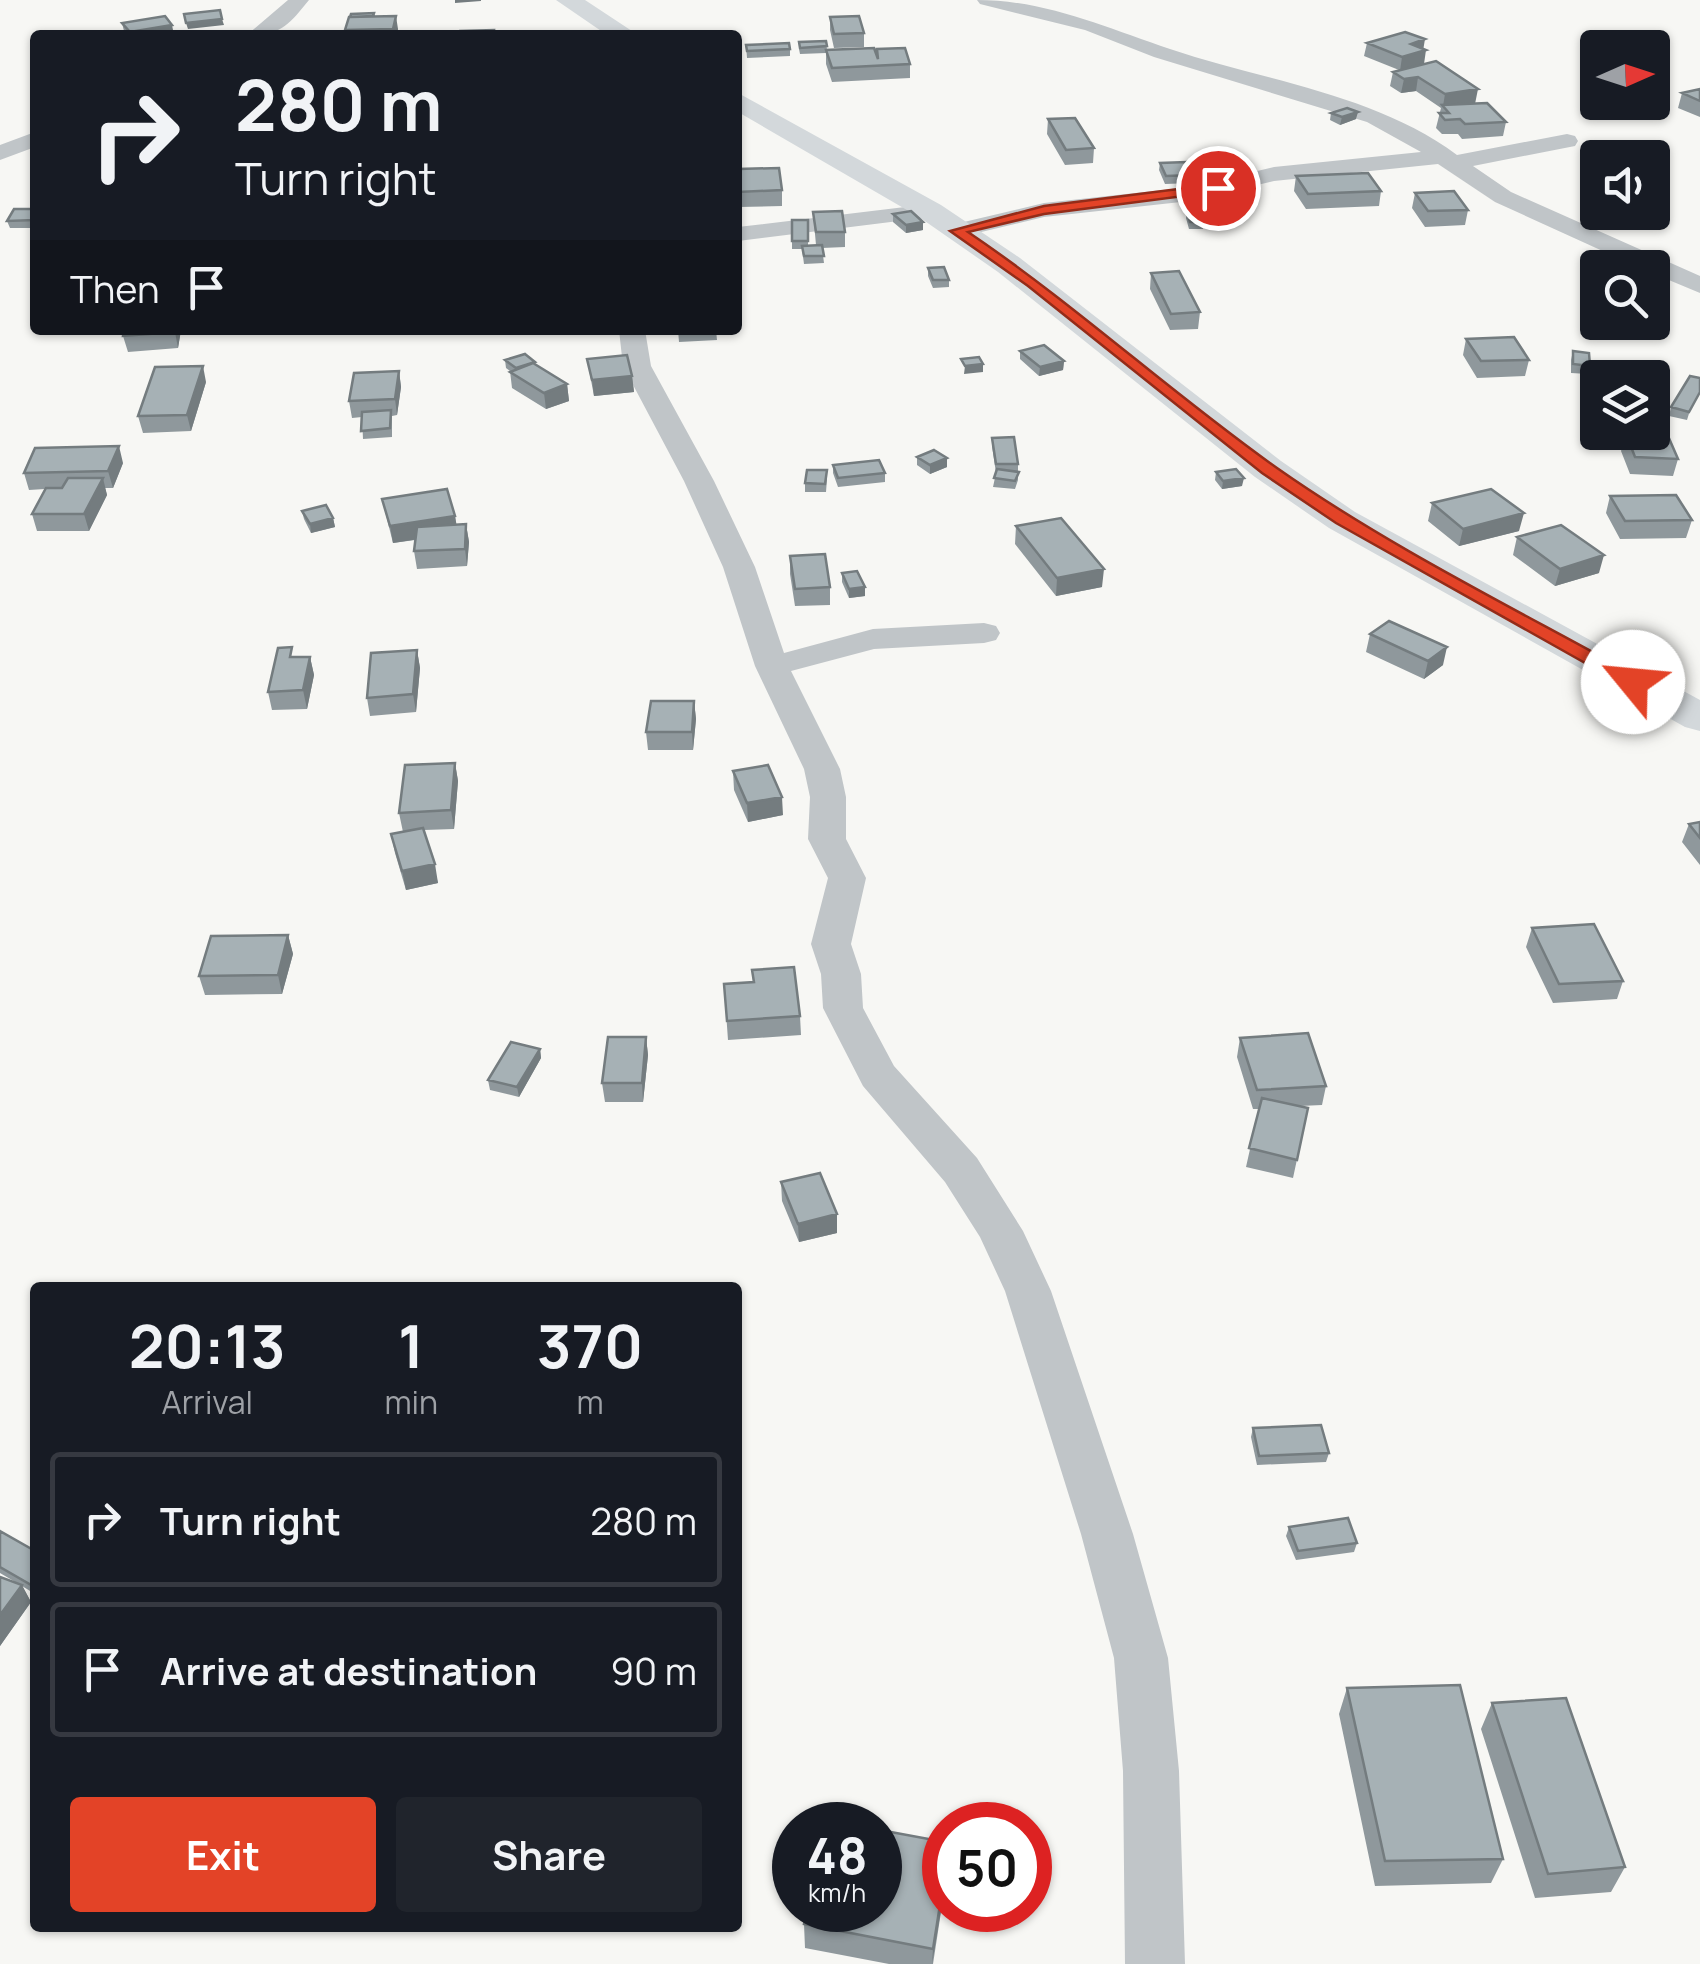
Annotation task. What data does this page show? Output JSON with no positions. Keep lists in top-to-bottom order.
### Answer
{
  "north": "right",
  "page": {
    "turn": ["280 m", "Turn right"],
    "then": "Then",
    "eta": [
      "20:13",
      "Arrival",
      "1",
      "min",
      "370",
      "m"
    ],
    "list": [
      {
        "name": "Turn right",
        "value": "280 m"
      },
      {
        "name": "Arrive at destination",
        "value": "90 m"
      }
    ],
    "buttons": ["Exit", "Share"],
    "speed": "48 km/h",
    "limit": "50"
  }
}
